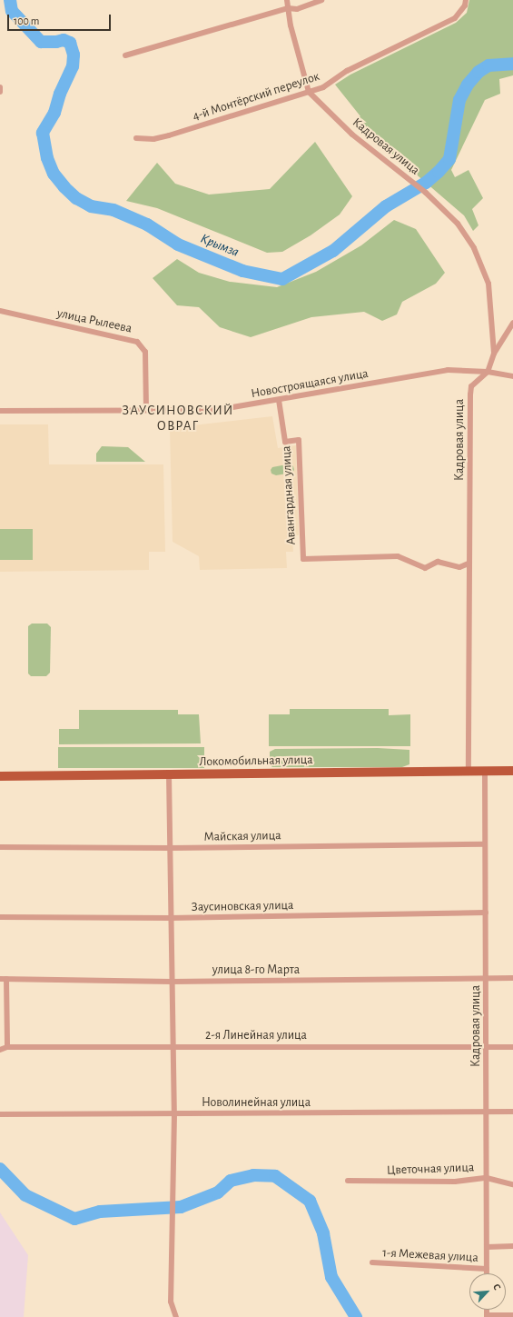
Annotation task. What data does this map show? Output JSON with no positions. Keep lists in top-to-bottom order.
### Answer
{
  "streets": {
    "main road": ["Локомобильная улица"],
    "street": [
      "4-й Монтёрский переулок",
      "Кадровая улица",
      "улица Рылеева",
      "Новостроящаяся улица",
      "Авангардная улица",
      "Майская улица",
      "Заусиновская улица",
      "улица 8-го Марта",
      "2-я Линейная улица",
      "Новолинейная улица",
      "Цветочная улица",
      "1-я Межевая улица"
    ]
  },
  "crossings": [
    ["4-й Монтёрский переулок", "Кадровая улица"],
    ["Кадровая улица", "Новостроящаяся улица"],
    ["Кадровая улица", "Авангардная улица"],
    ["Кадровая улица", "Локомобильная улица"],
    ["Кадровая улица", "Майская улица"],
    ["Кадровая улица", "Заусиновская улица"],
    ["Кадровая улица", "улица 8-го Марта"],
    ["Кадровая улица", "2-я Линейная улица"],
    ["Кадровая улица", "Новолинейная улица"],
    ["Кадровая улица", "Цветочная улица"],
    ["Кадровая улица", "1-я Межевая улица"],
    ["улица Рылеева", "Новостроящаяся улица"],
    ["Новостроящаяся улица", "Авангардная улица"]
  ],
  "districts": ["ЗАУСИНОВСКИЙ ОВРАГ"],
  "water": ["Крымза"],
  "scale_bar": "100 m",
  "north": "top right"
}
